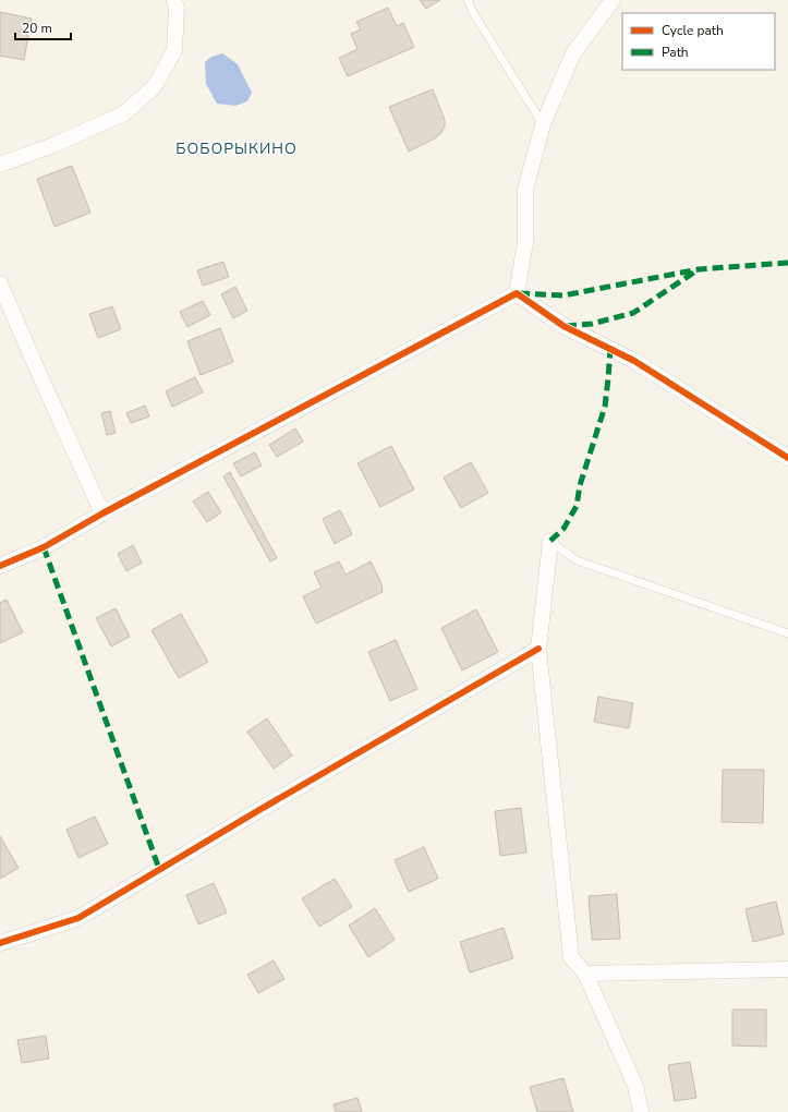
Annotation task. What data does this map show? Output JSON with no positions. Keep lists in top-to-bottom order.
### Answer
{
  "districts": ["БОБОРЫКИНО"],
  "legend": ["Cycle path", "Path"],
  "scale_bar": "20 m"
}
